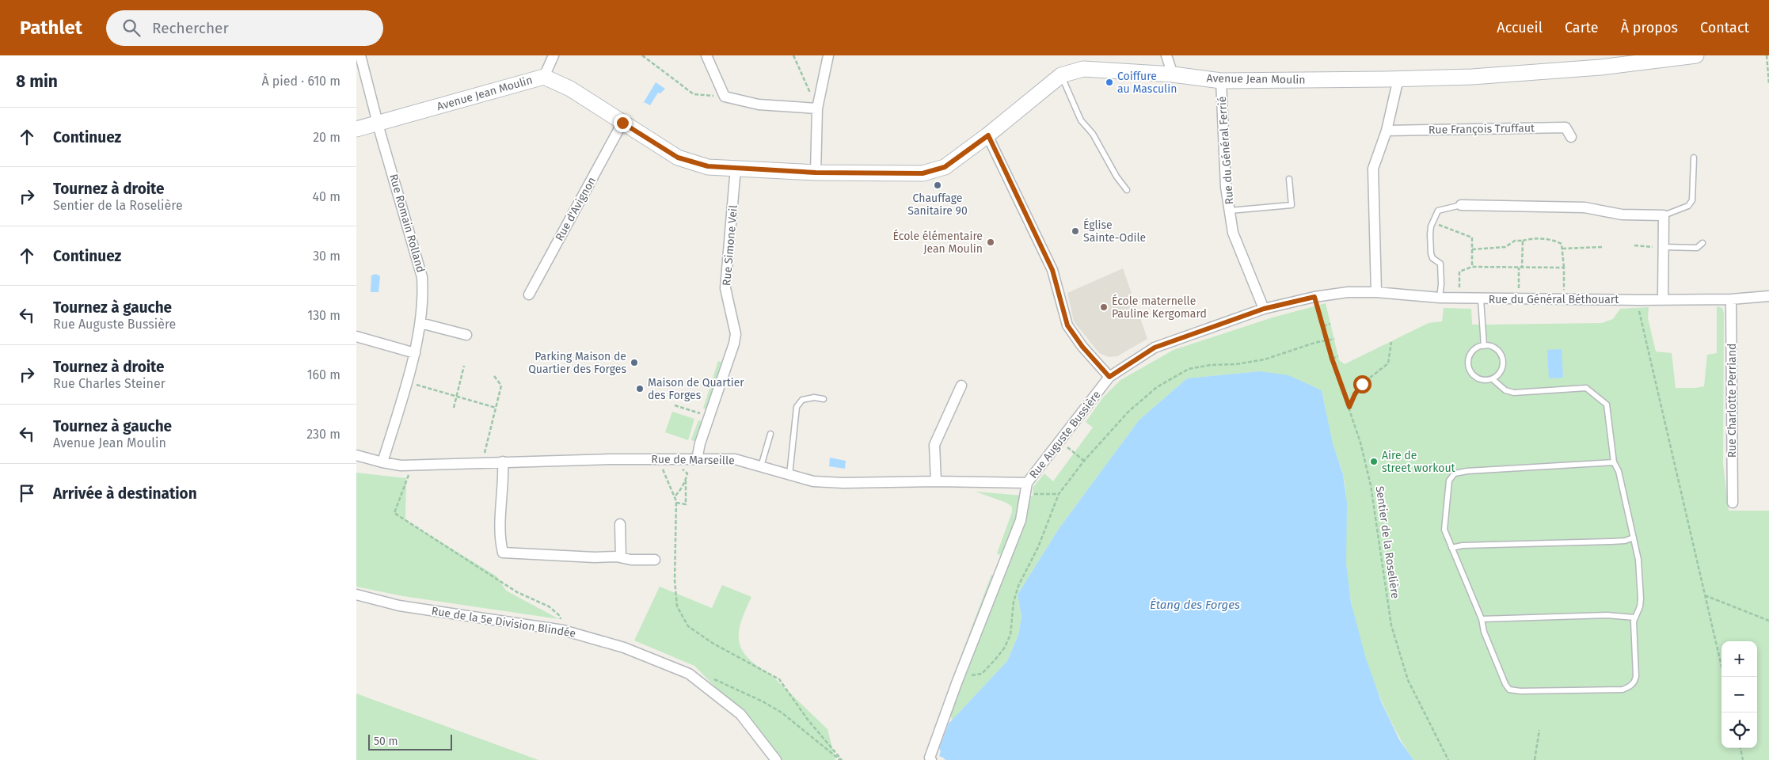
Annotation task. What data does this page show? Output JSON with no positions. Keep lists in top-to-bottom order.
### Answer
{
  "streets": {
    "main road": ["Avenue Jean Moulin"],
    "street": [
      "Rue François Truffaut",
      "Rue du Général Ferrié",
      "Rue d'Avignon",
      "Rue Romain Rolland",
      "Rue Simone Veil",
      "Rue du Général Béthouart",
      "Rue Charlotte Perriand",
      "Rue Auguste Bussière",
      "Rue de Marseille",
      "Rue de la 5e Division Blindée"
    ],
    "path": ["Sentier de la Roselière"]
  },
  "crossings": [
    ["Avenue Jean Moulin", "Rue du Général Ferrié"],
    ["Avenue Jean Moulin", "Rue d'Avignon"],
    ["Avenue Jean Moulin", "Rue Romain Rolland"],
    ["Avenue Jean Moulin", "Rue Simone Veil"],
    ["Rue du Général Ferrié", "Rue Auguste Bussière"],
    ["Rue Romain Rolland", "Rue de Marseille"],
    ["Rue Simone Veil", "Rue de Marseille"],
    ["Rue du Général Béthouart", "Rue Charlotte Perriand"],
    ["Rue du Général Béthouart", "Rue Auguste Bussière"],
    ["Rue Auguste Bussière", "Rue de Marseille"],
    ["Rue Auguste Bussière", "Sentier de la Roselière"]
  ],
  "water": ["Étang des Forges"],
  "places": [
    "Coiffure au Masculin",
    "Chauffage Sanitaire 90",
    "Église Sainte-Odile",
    "École élémentaire Jean Moulin",
    "École maternelle Pauline Kergomard",
    "Parking Maison de Quartier des Forges",
    "Maison de Quartier des Forges",
    "Aire de street workout"
  ],
  "scale_bar": "50 m",
  "page": {
    "header": "Pathlet",
    "search": "Rechercher",
    "nav": [
      "Accueil",
      "Carte",
      "À propos",
      "Contact"
    ],
    "heading": ["8 min", "À pied · 610 m"],
    "list": [
      ["Continuez", "20 m"],
      ["Tournez à droite", "Sentier de la Roselière", "40 m"],
      ["Continuez", "30 m"],
      ["Tournez à gauche", "Rue Auguste Bussière", "130 m"],
      ["Tournez à droite", "Rue Charles Steiner", "160 m"],
      ["Tournez à gauche", "Avenue Jean Moulin", "230 m"],
      "Arrivée à destination"
    ],
    "map_buttons": ["+", "−"],
    "scale": "50 m"
  }
}
